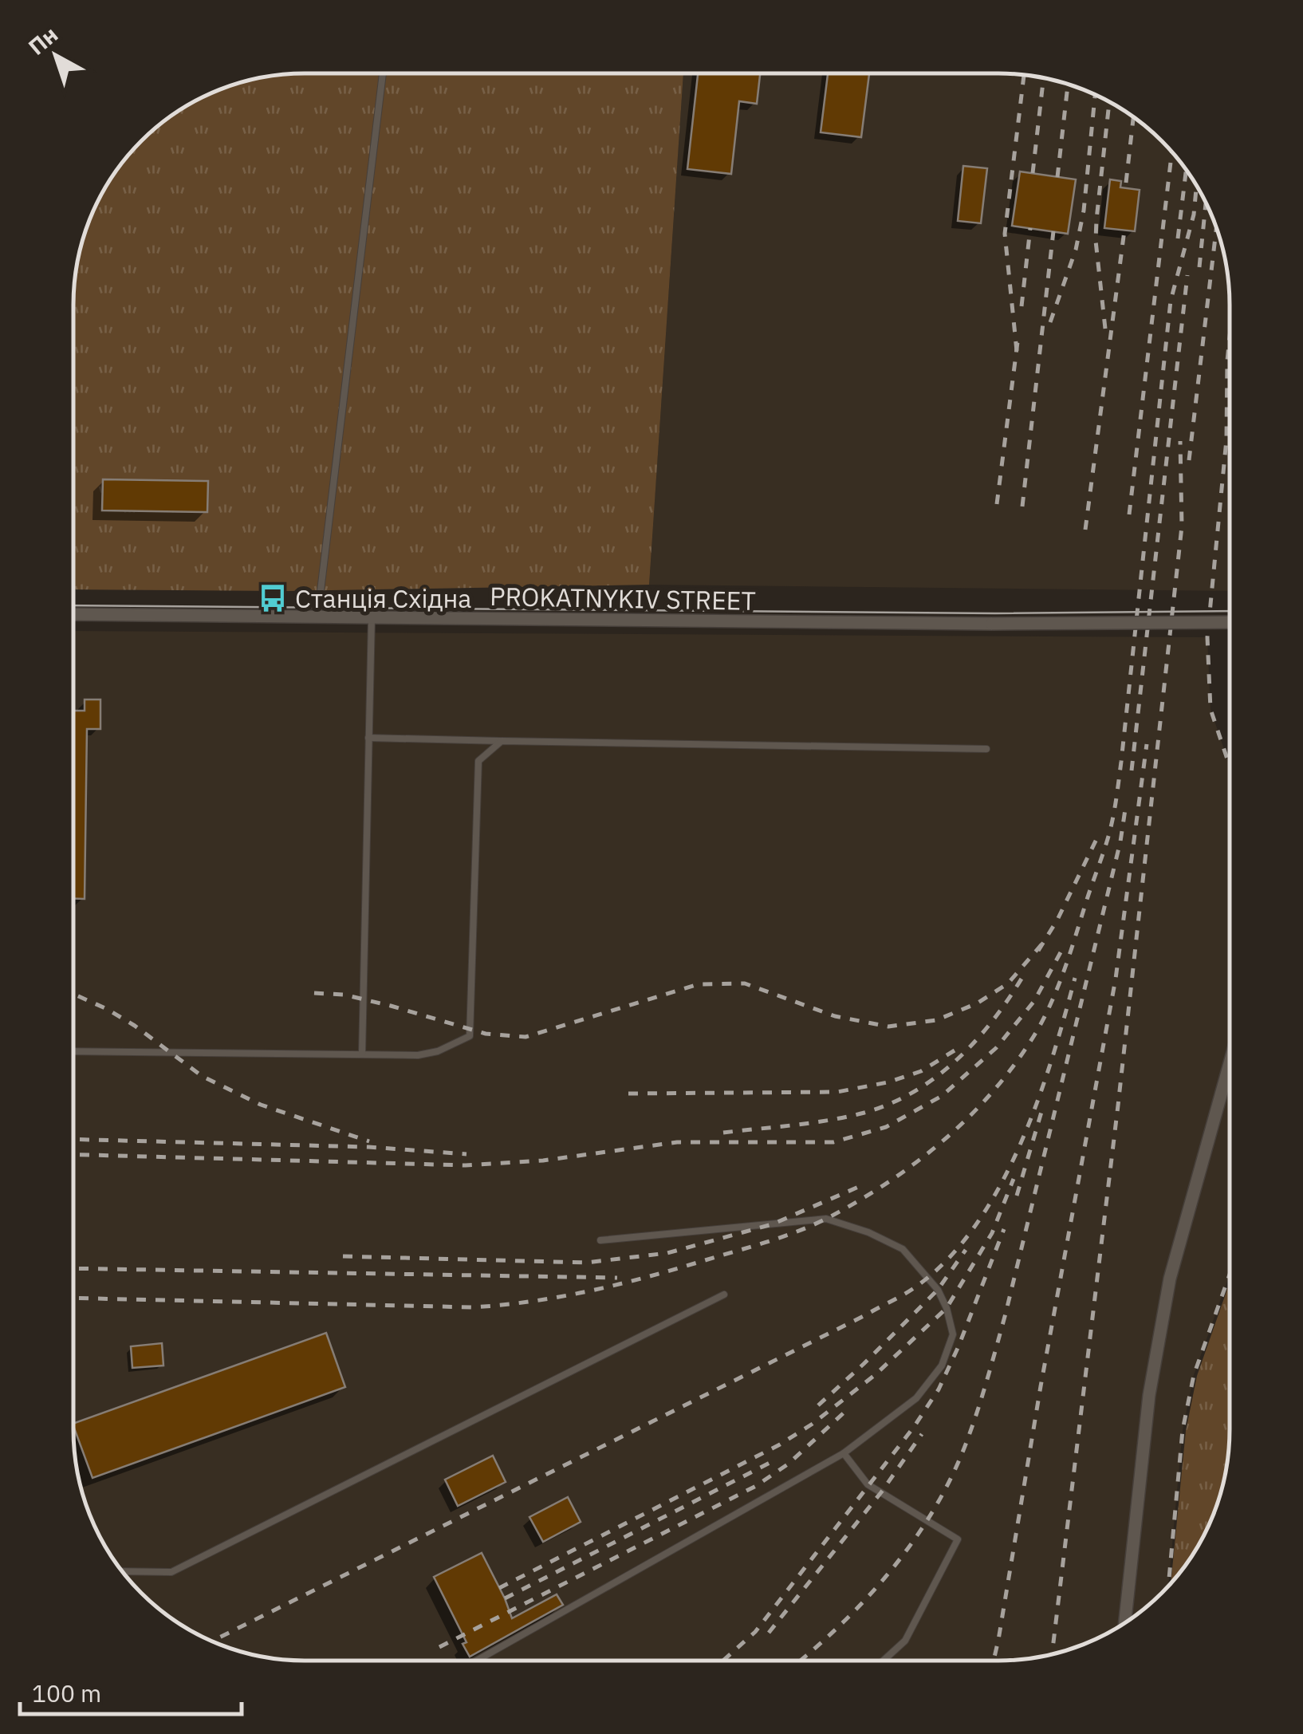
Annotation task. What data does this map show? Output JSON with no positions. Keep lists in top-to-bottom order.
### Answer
{
  "streets": {
    "street": ["PROKATNYKIV STREET"]
  },
  "places": {
    "bus stop": ["Станція Східна"]
  },
  "scale_bar": "100 m",
  "north": "top left"
}
